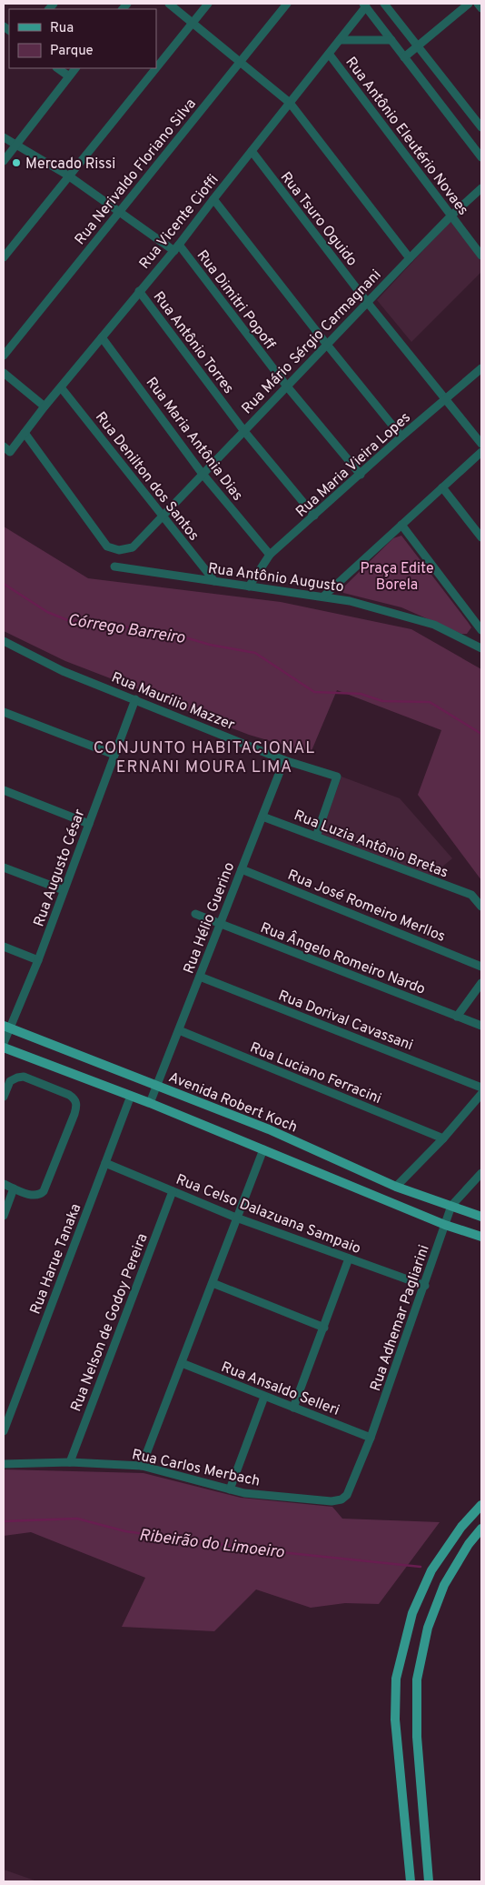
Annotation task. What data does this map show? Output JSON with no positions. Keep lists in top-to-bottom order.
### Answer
{
  "streets": {
    "main road": ["Avenida Robert Koch"],
    "street": [
      "Rua Antônio Eleutério Novaes",
      "Rua Nerivaldo Floriano Silva",
      "Rua Tsuro Oguido",
      "Rua Vicente Cioffi",
      "Rua Dimitri Popoff",
      "Rua Mário Sérgio Carmagnani",
      "Rua Antônio Torres",
      "Rua Maria Antônia Dias",
      "Rua Maria Vieira Lopes",
      "Rua Denilton dos Santos",
      "Rua Antônio Augusto",
      "Rua Maurilio Mazzer",
      "Rua Luzia Antônio Bretas",
      "Rua Augusto César",
      "Rua José Romeiro Merllos",
      "Rua Hélio Guerino",
      "Rua Ângelo Romeiro Nardo",
      "Rua Dorival Cavassani",
      "Rua Luciano Ferracini",
      "Rua Celso Dalazuana Sampaio",
      "Rua Harue Tanaka",
      "Rua Adhemar Pagliarini",
      "Rua Nelson de Godoy Pereira",
      "Rua Ansaldo Selleri",
      "Rua Carlos Merbach"
    ]
  },
  "crossings": [
    ["Rua Antônio Eleutério Novaes", "Rua Vicente Cioffi"],
    ["Rua Antônio Eleutério Novaes", "Rua Mário Sérgio Carmagnani"],
    ["Rua Nerivaldo Floriano Silva", "Rua Dimitri Popoff"],
    ["Rua Tsuro Oguido", "Rua Vicente Cioffi"],
    ["Rua Tsuro Oguido", "Rua Mário Sérgio Carmagnani"],
    ["Rua Tsuro Oguido", "Rua Maria Vieira Lopes"],
    ["Rua Vicente Cioffi", "Rua Dimitri Popoff"],
    ["Rua Vicente Cioffi", "Rua Mário Sérgio Carmagnani"],
    ["Rua Vicente Cioffi", "Rua Antônio Torres"],
    ["Rua Vicente Cioffi", "Rua Maria Antônia Dias"],
    ["Rua Vicente Cioffi", "Rua Denilton dos Santos"],
    ["Rua Dimitri Popoff", "Rua Mário Sérgio Carmagnani"],
    ["Rua Dimitri Popoff", "Rua Maria Vieira Lopes"],
    ["Rua Mário Sérgio Carmagnani", "Rua Antônio Torres"],
    ["Rua Mário Sérgio Carmagnani", "Rua Maria Antônia Dias"],
    ["Rua Mário Sérgio Carmagnani", "Rua Denilton dos Santos"],
    ["Rua Antônio Torres", "Rua Maria Vieira Lopes"],
    ["Rua Maria Antônia Dias", "Rua Maria Vieira Lopes"],
    ["Rua Maria Vieira Lopes", "Rua Antônio Augusto"],
    ["Rua Denilton dos Santos", "Rua Antônio Augusto"],
    ["Rua Maurilio Mazzer", "Rua Luzia Antônio Bretas"],
    ["Rua Maurilio Mazzer", "Rua Augusto César"],
    ["Rua Maurilio Mazzer", "Rua Hélio Guerino"],
    ["Rua Luzia Antônio Bretas", "Rua Hélio Guerino"],
    ["Rua Augusto César", "Avenida Robert Koch"],
    ["Rua José Romeiro Merllos", "Rua Hélio Guerino"],
    ["Rua Hélio Guerino", "Rua Ângelo Romeiro Nardo"],
    ["Rua Hélio Guerino", "Rua Dorival Cavassani"],
    ["Rua Hélio Guerino", "Rua Luciano Ferracini"],
    ["Rua Hélio Guerino", "Avenida Robert Koch"],
    ["Avenida Robert Koch", "Rua Adhemar Pagliarini"],
    ["Rua Celso Dalazuana Sampaio", "Rua Harue Tanaka"],
    ["Rua Celso Dalazuana Sampaio", "Rua Adhemar Pagliarini"],
    ["Rua Celso Dalazuana Sampaio", "Rua Nelson de Godoy Pereira"],
    ["Rua Adhemar Pagliarini", "Rua Ansaldo Selleri"],
    ["Rua Adhemar Pagliarini", "Rua Carlos Merbach"],
    ["Rua Nelson de Godoy Pereira", "Rua Carlos Merbach"],
    ["Rua Ansaldo Selleri", "Rua Carlos Merbach"]
  ],
  "districts": ["CONJUNTO HABITACIONAL ERNANI MOURA LIMA"],
  "water": ["Córrego Barreiro", "Ribeirão do Limoeiro"],
  "parks": ["Praça Edite Borela"],
  "places": ["Mercado Rissi"],
  "legend": ["Rua", "Parque"]
}
